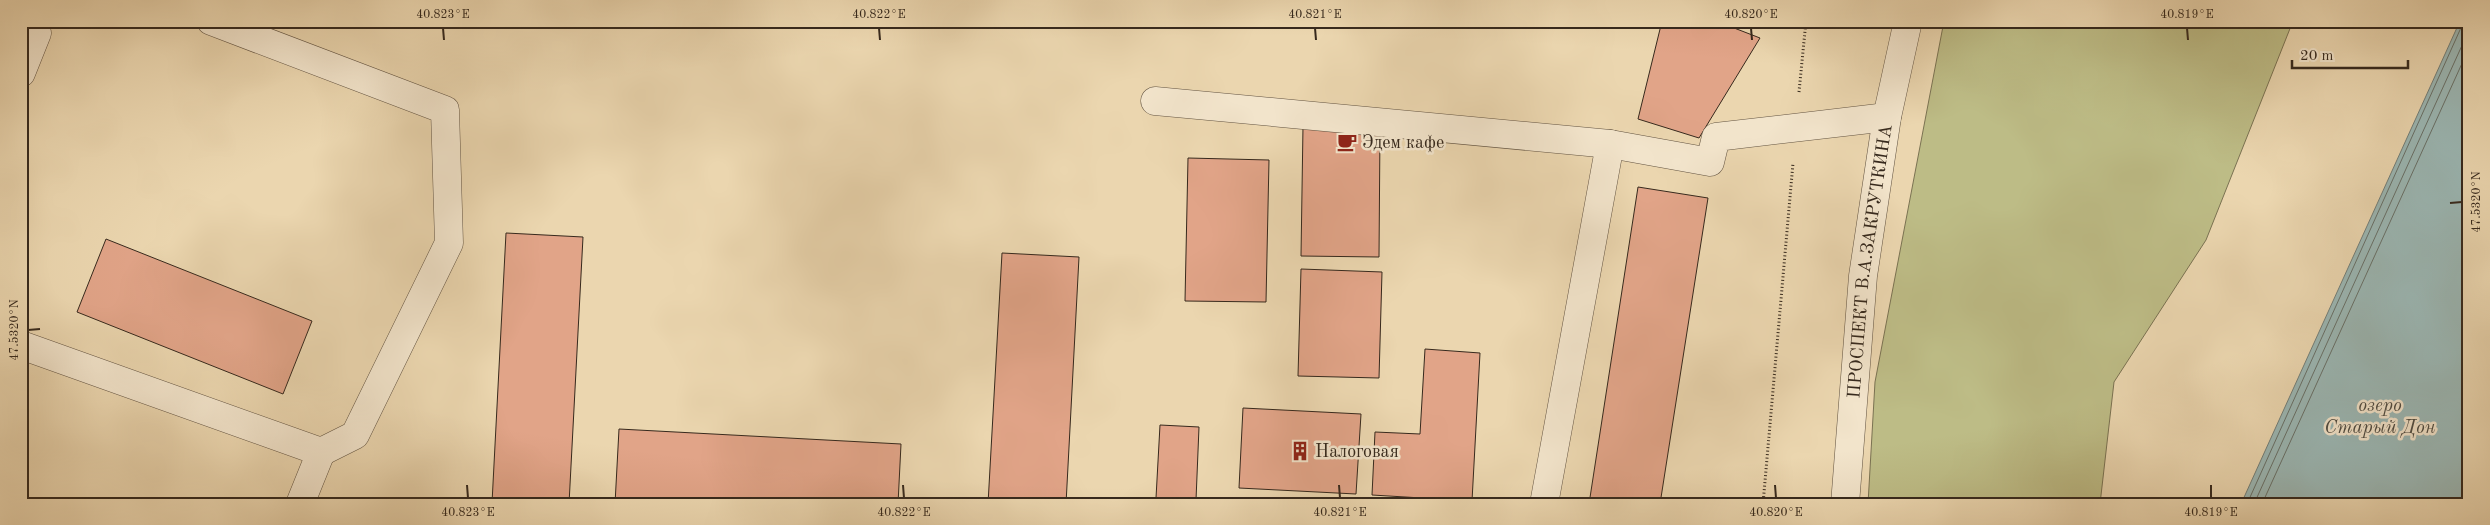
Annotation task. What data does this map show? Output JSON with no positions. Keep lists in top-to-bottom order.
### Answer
{
  "streets": {
    "street": ["ПРОСПЕКТ В.А.ЗАКРУТКИНА"]
  },
  "water": ["озеро Старый Дон"],
  "places": {
    "cafe": ["Эдем кафе"],
    "building": ["Налоговая"]
  },
  "scale_bar": "20 m",
  "coordinates": [
    "40.823°E",
    "40.822°E",
    "40.821°E",
    "40.820°E",
    "40.819°E",
    "47.5320°N"
  ]
}
